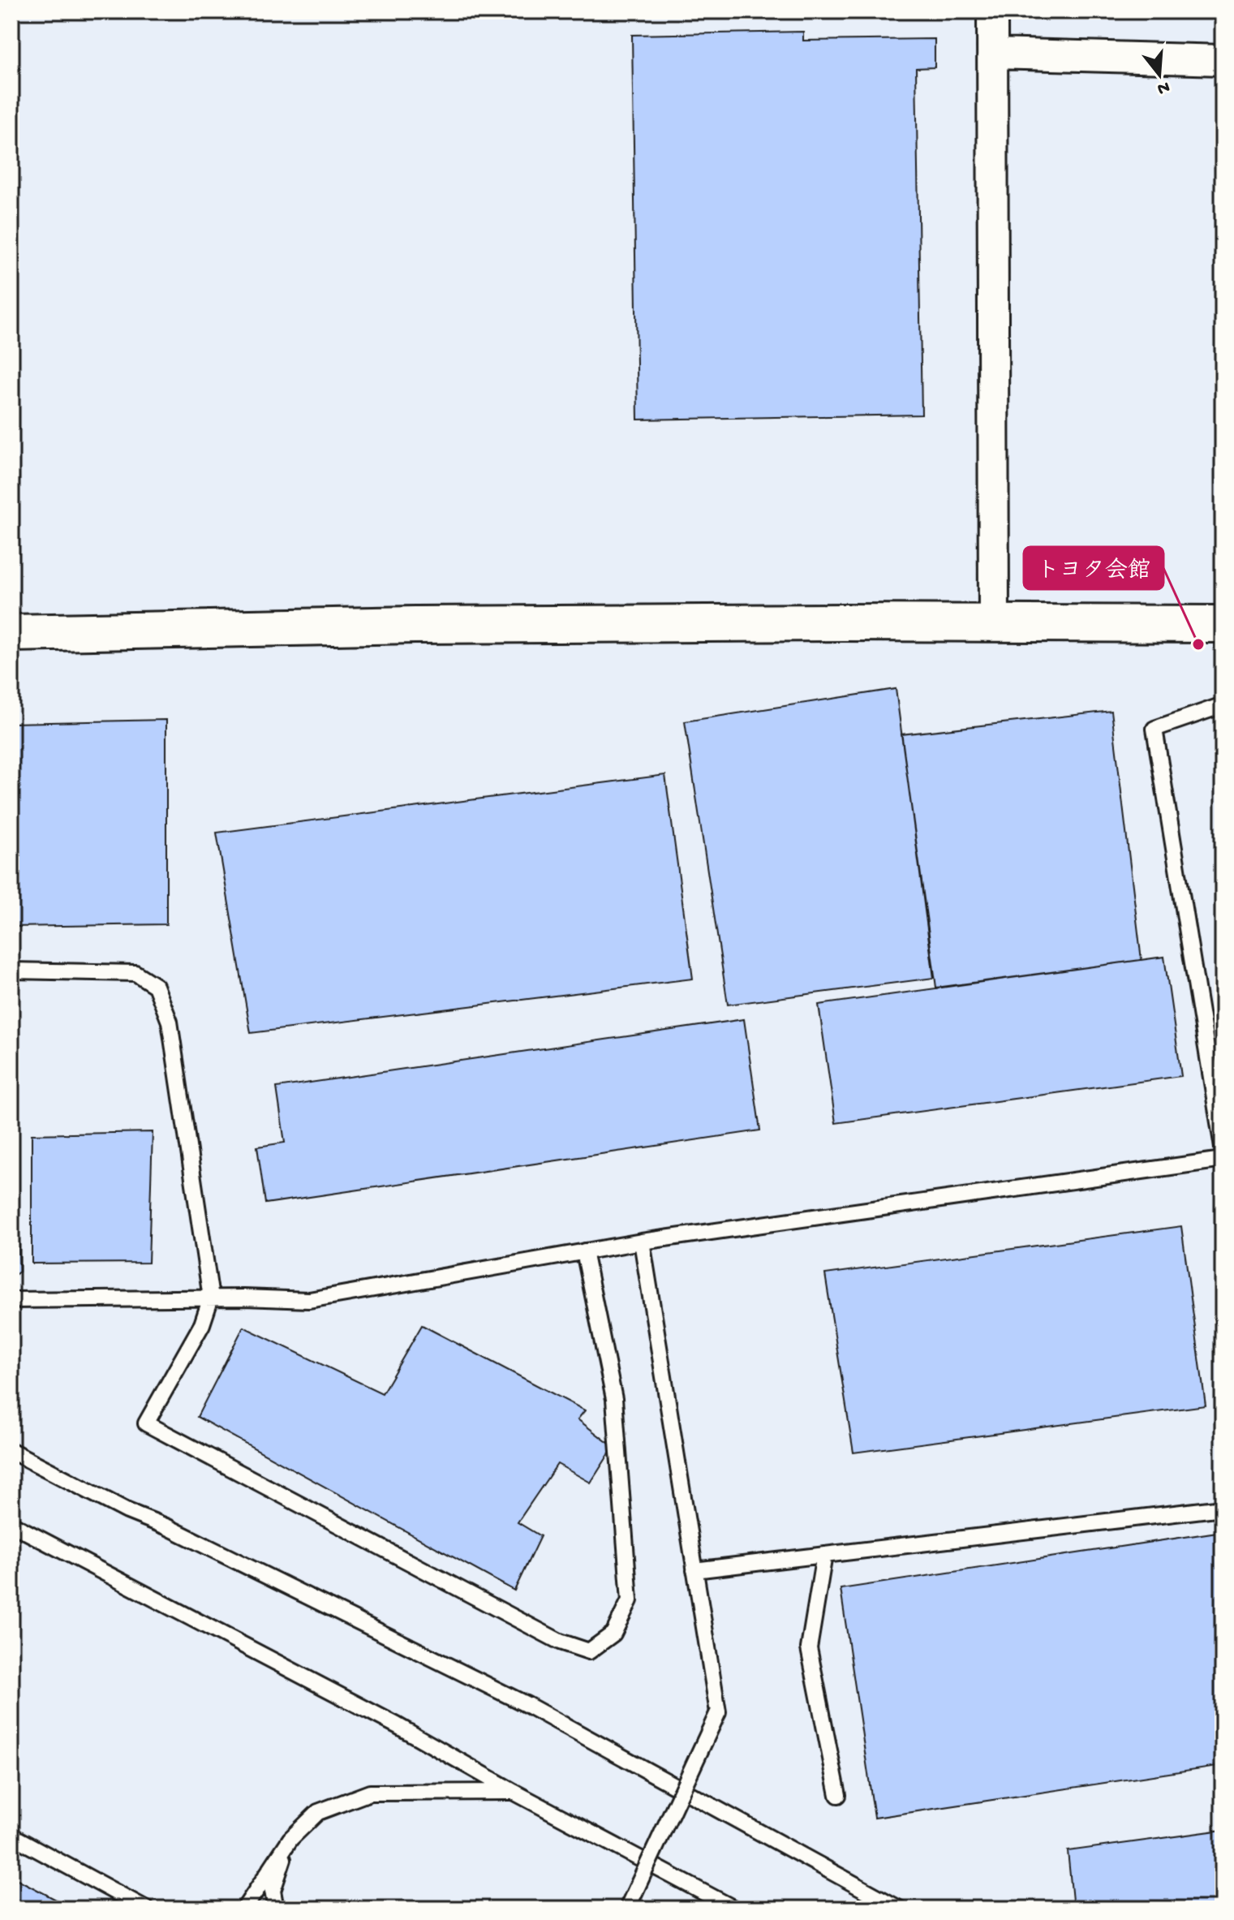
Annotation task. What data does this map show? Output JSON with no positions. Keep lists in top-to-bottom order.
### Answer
{
  "places": ["トヨタ会館"],
  "north": "bottom"
}
